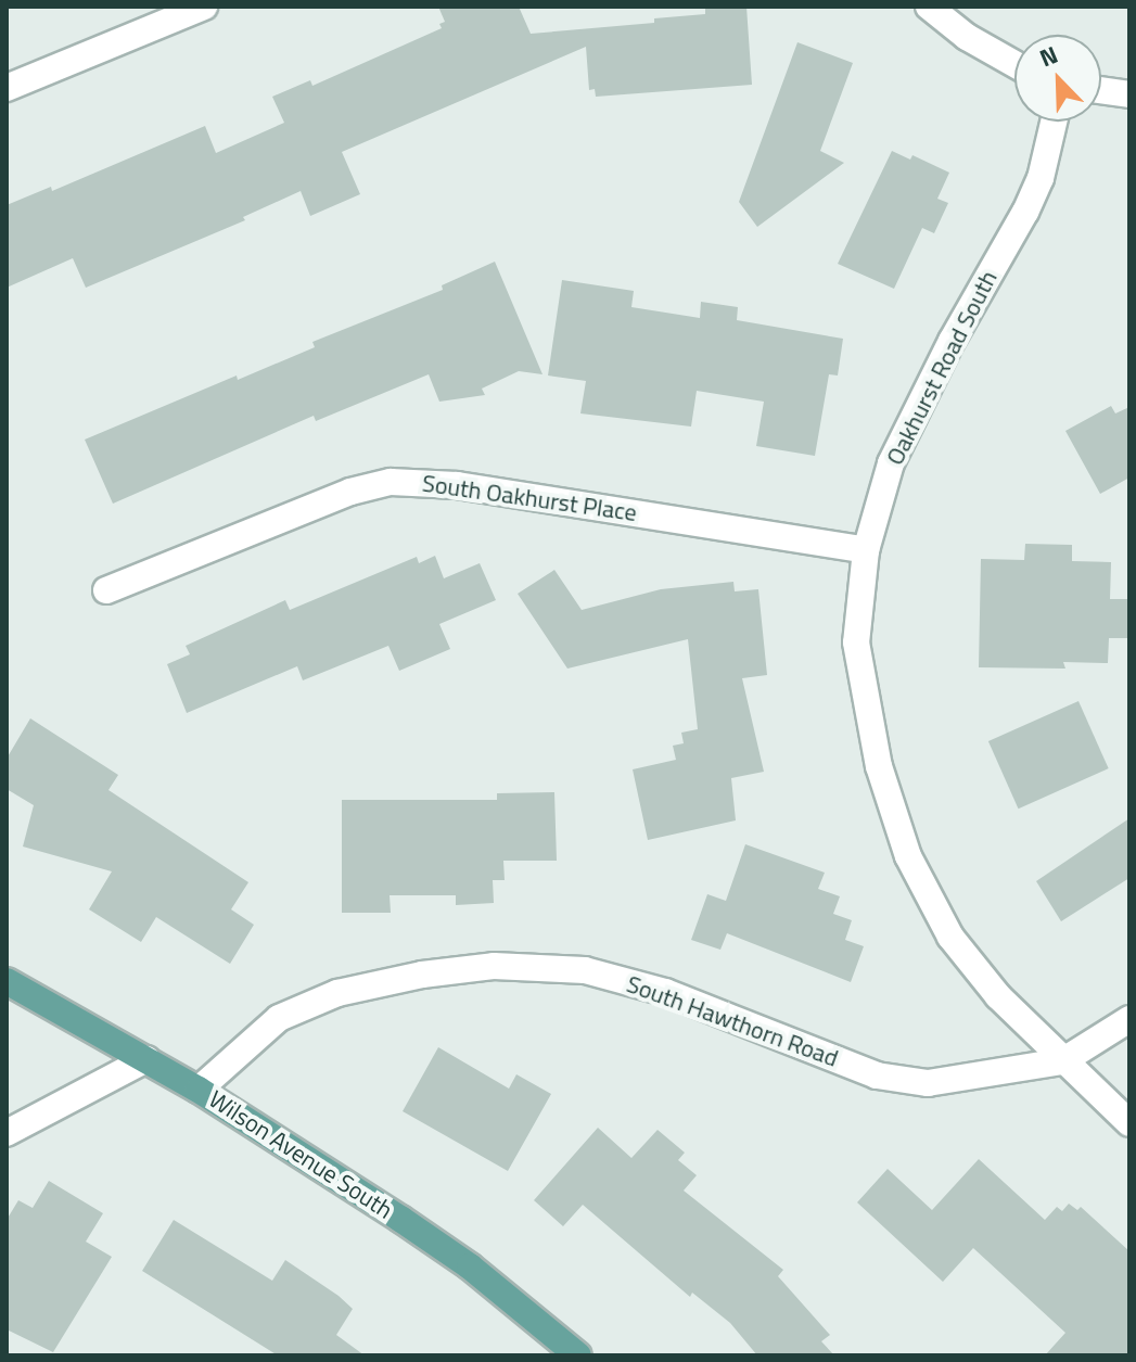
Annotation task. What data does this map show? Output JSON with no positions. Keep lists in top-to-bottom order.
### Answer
{
  "streets": {
    "main road": ["Wilson Avenue South"],
    "street": ["Oakhurst Road South", "South Oakhurst Place", "South Hawthorn Road"]
  },
  "crossings": [
    ["Oakhurst Road South", "South Oakhurst Place"],
    ["Oakhurst Road South", "South Hawthorn Road"],
    ["South Hawthorn Road", "Wilson Avenue South"]
  ],
  "north": "top left"
}
